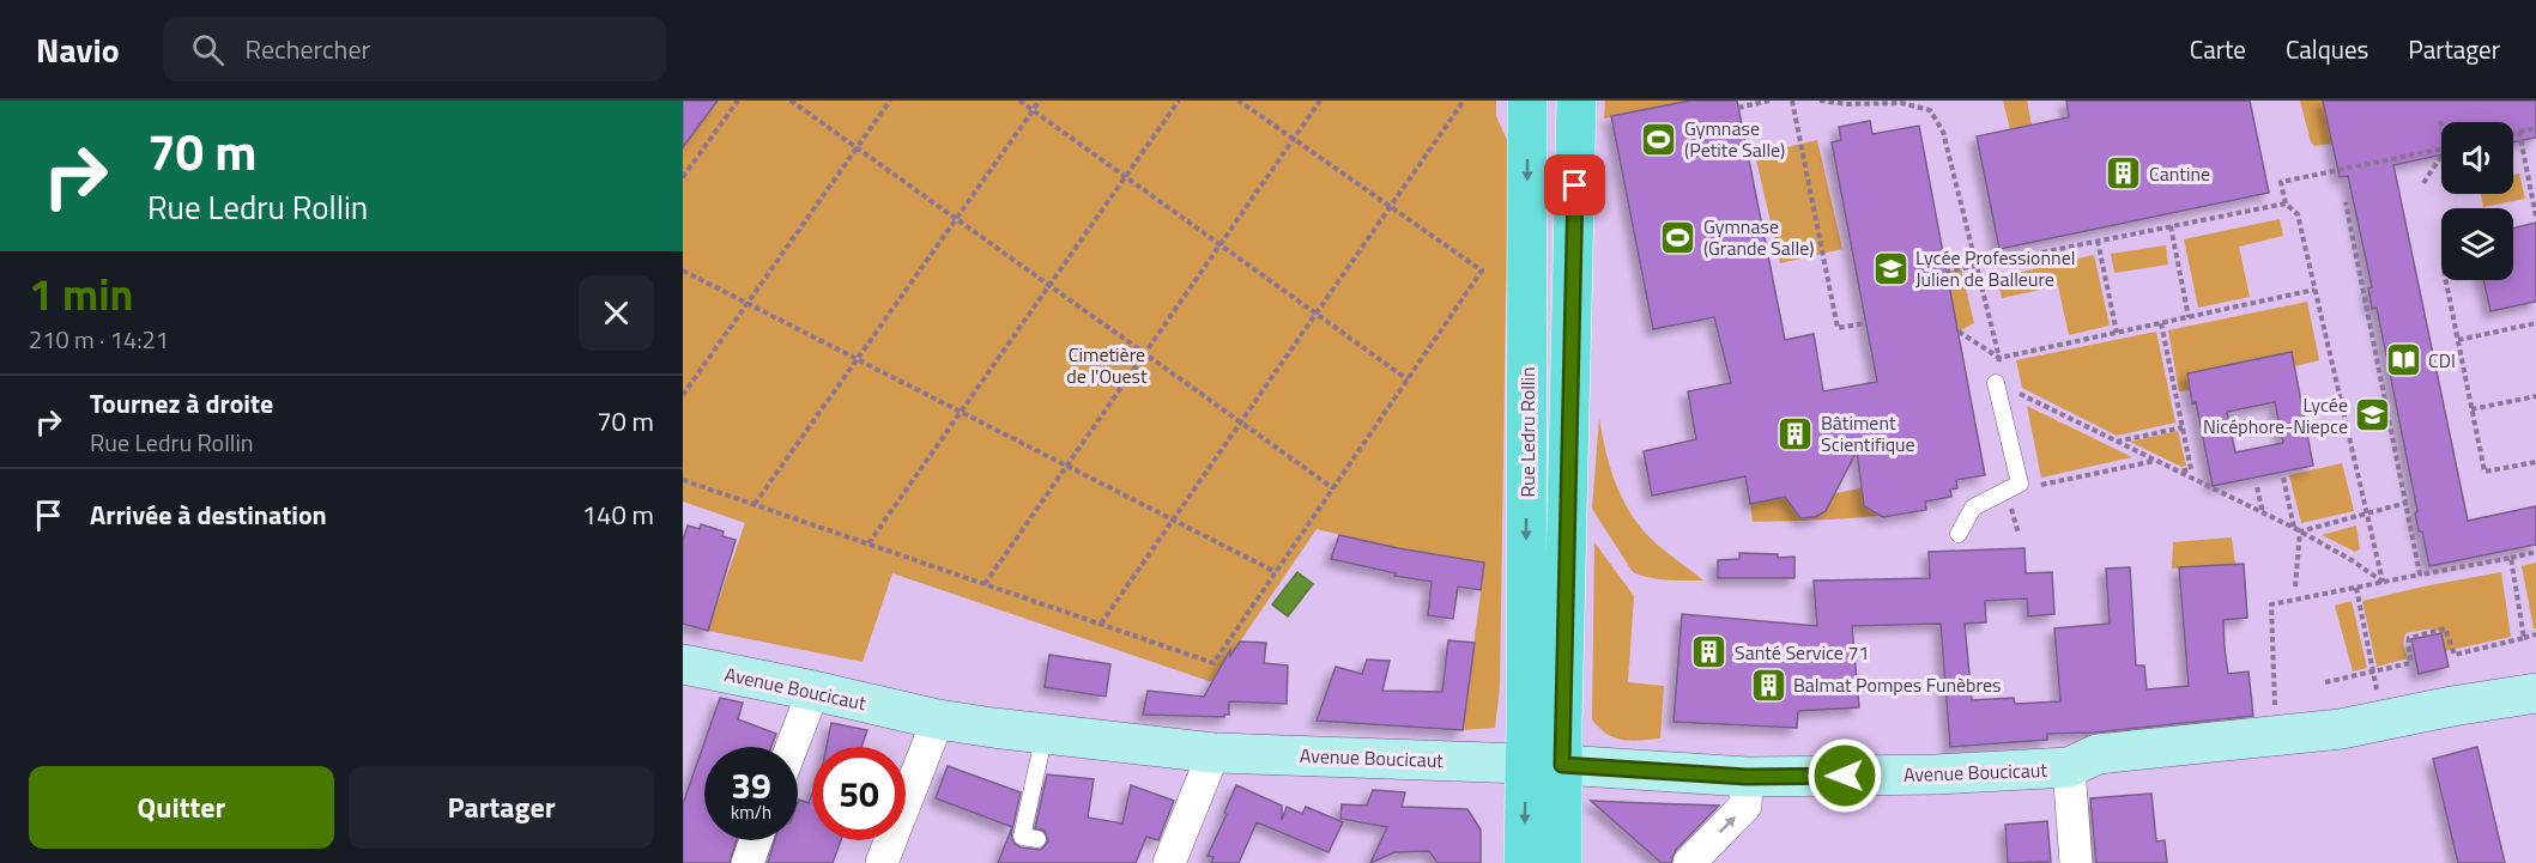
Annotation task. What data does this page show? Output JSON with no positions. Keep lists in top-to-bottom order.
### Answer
{
  "streets": {
    "main road": ["Rue Ledru Rollin", "Avenue Boucicaut"]
  },
  "crossings": [
    ["Rue Ledru Rollin", "Avenue Boucicaut"]
  ],
  "parks": ["Cimetière de l'Ouest"],
  "places": {
    "sports": ["Gymnase (Petite Salle)", "Gymnase (Grande Salle)"],
    "building": [
      "Cantine",
      "Bâtiment Scientifique",
      "Santé Service 71",
      "Balmat Pompes Funèbres"
    ],
    "school or university": ["Lycée Professionnel Julien de Balleure", "Lycée Nicéphore-Niepce"],
    "library": ["CDI"]
  },
  "page": {
    "header": "Navio",
    "search": "Rechercher",
    "nav": ["Carte", "Calques", "Partager"],
    "turn": ["70 m", "Rue Ledru Rollin"],
    "heading": ["1 min", "210 m · 14:21"],
    "list": [
      {
        "name": "Tournez à droite",
        "note": "Rue Ledru Rollin",
        "value": "70 m"
      },
      {
        "name": "Arrivée à destination",
        "value": "140 m"
      }
    ],
    "speed": "39 km/h",
    "limit": "50",
    "buttons": ["Quitter", "Partager"]
  }
}
